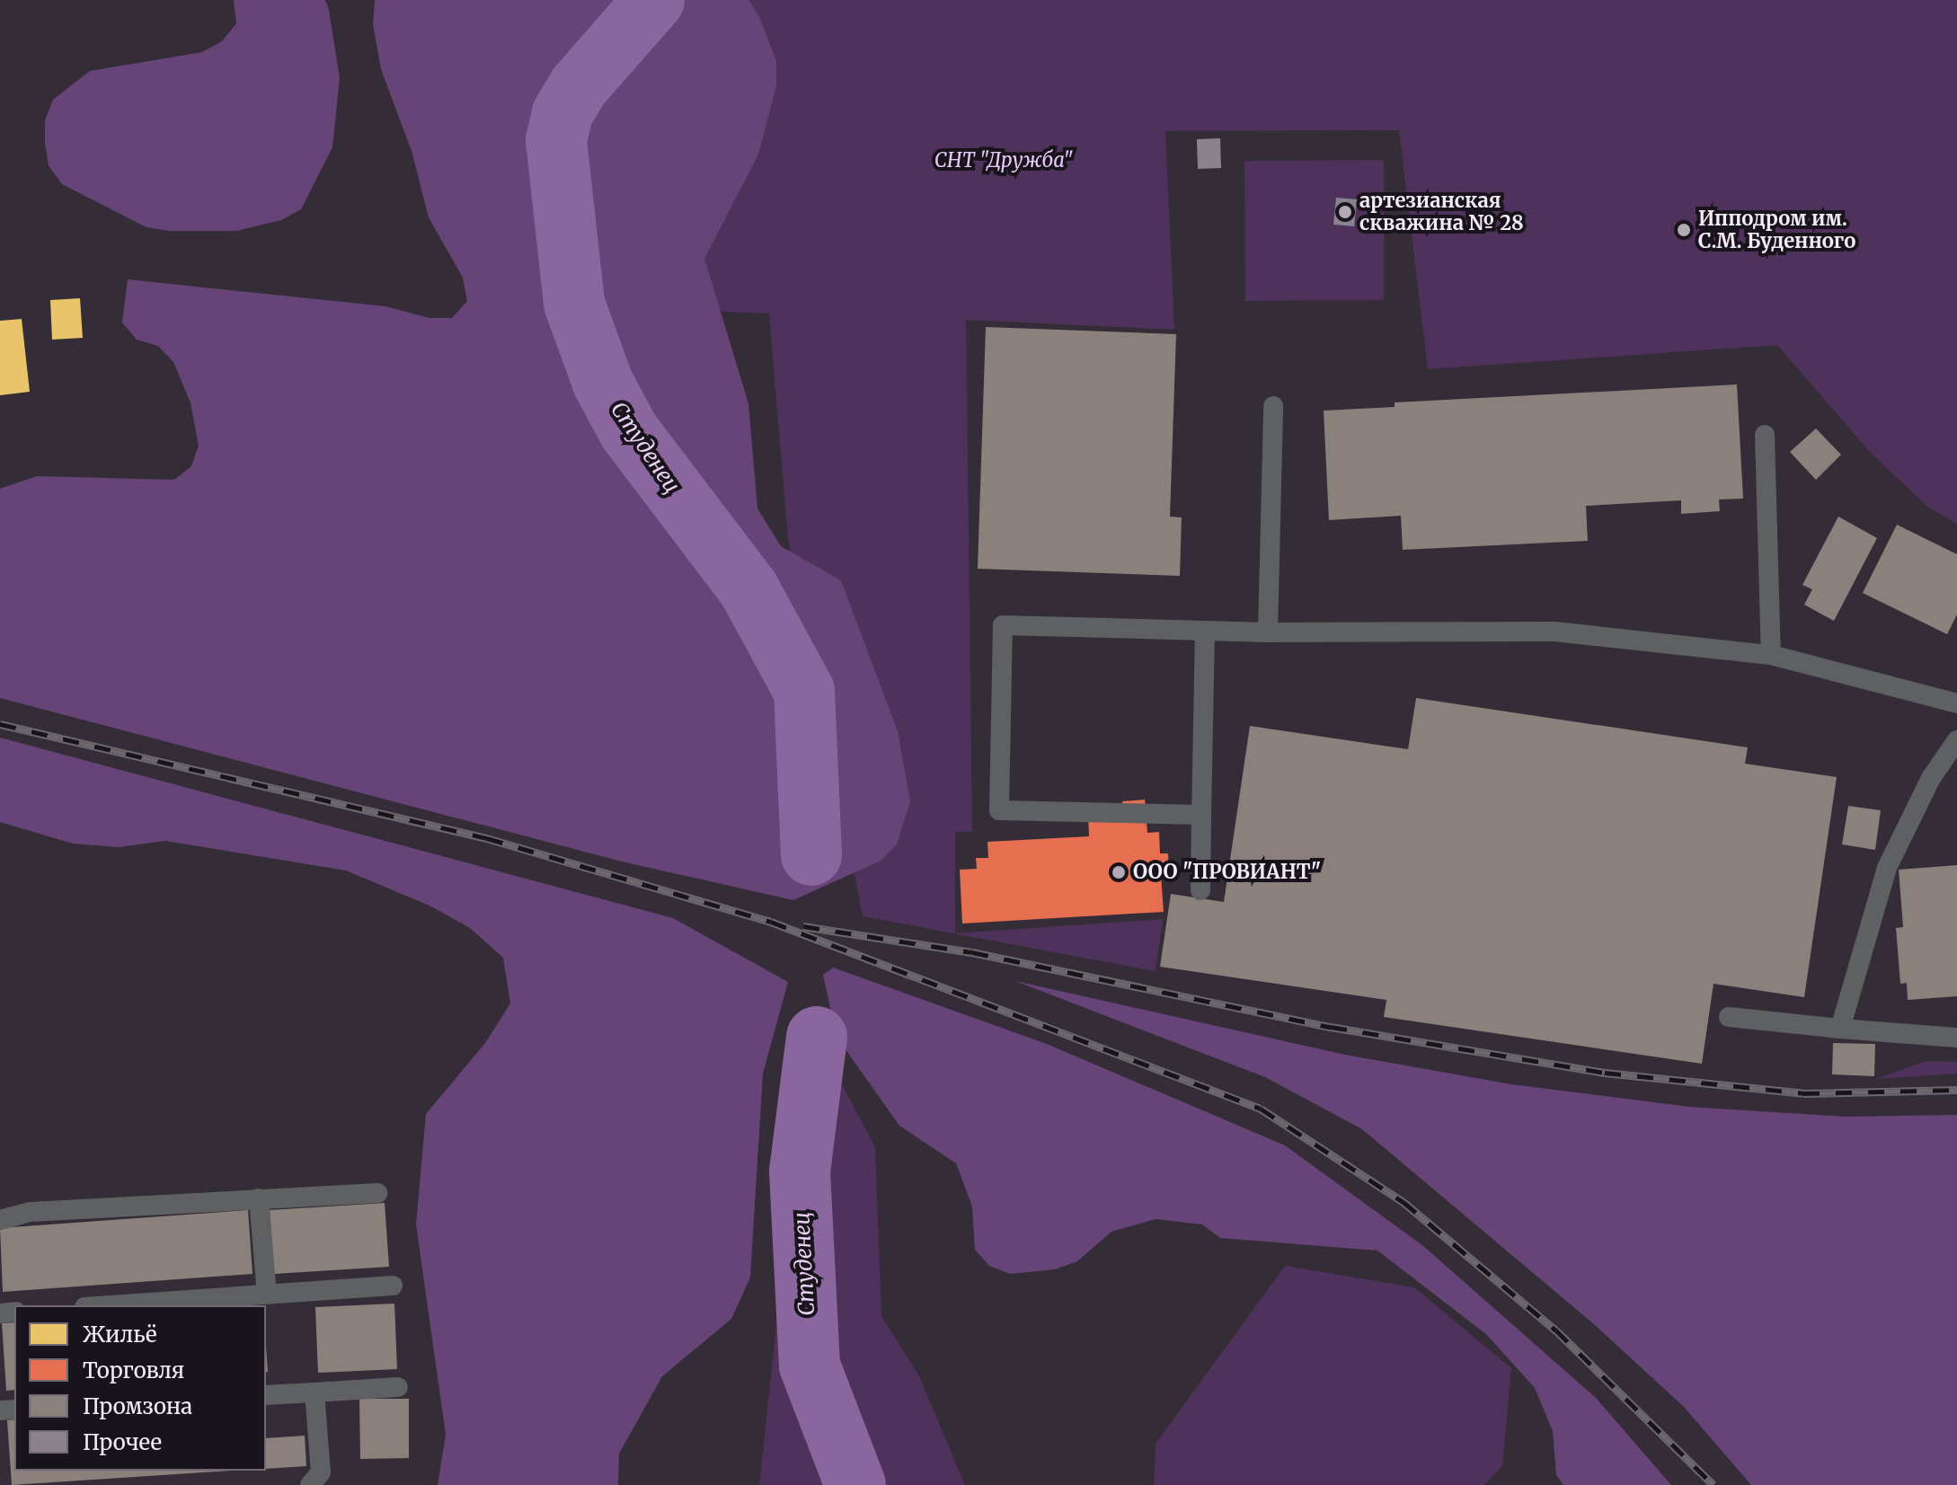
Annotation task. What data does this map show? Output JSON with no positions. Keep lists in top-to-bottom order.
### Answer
{
  "water": ["Студенец"],
  "parks": ["СНТ \"Дружба\""],
  "places": ["артезианская скважина № 28", "Ипподром им. С.М. Буденного", "ООО \"ПРОВИАНТ\""],
  "legend": [
    "Жильё",
    "Торговля",
    "Промзона",
    "Прочее"
  ]
}
